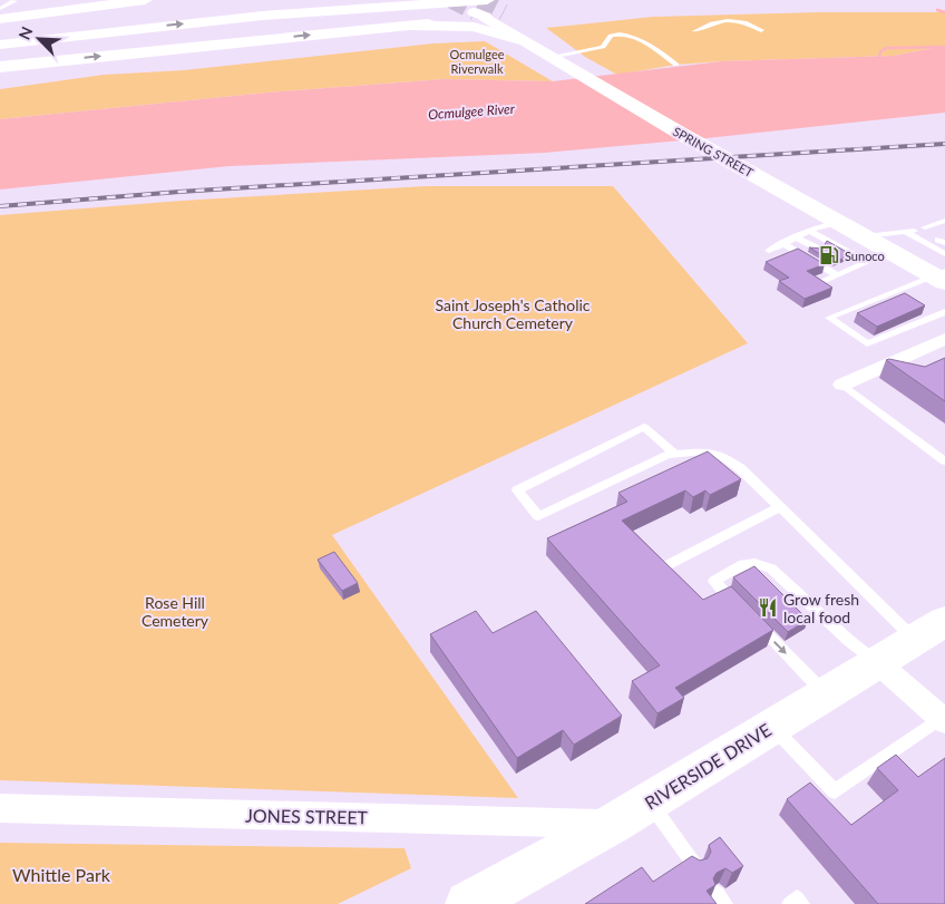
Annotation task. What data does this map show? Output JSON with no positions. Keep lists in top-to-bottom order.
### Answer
{
  "streets": {
    "main road": ["SPRING STREET", "RIVERSIDE DRIVE"],
    "street": ["JONES STREET"]
  },
  "crossings": [
    ["RIVERSIDE DRIVE", "JONES STREET"]
  ],
  "water": ["Ocmulgee River"],
  "parks": [
    "Ocmulgee Riverwalk",
    "Saint Joseph's Catholic Church Cemetery",
    "Rose Hill Cemetery",
    "Whittle Park"
  ],
  "places": {
    "fuel station": ["Sunoco"],
    "restaurant": ["Grow fresh local food"]
  },
  "north": "top left"
}
